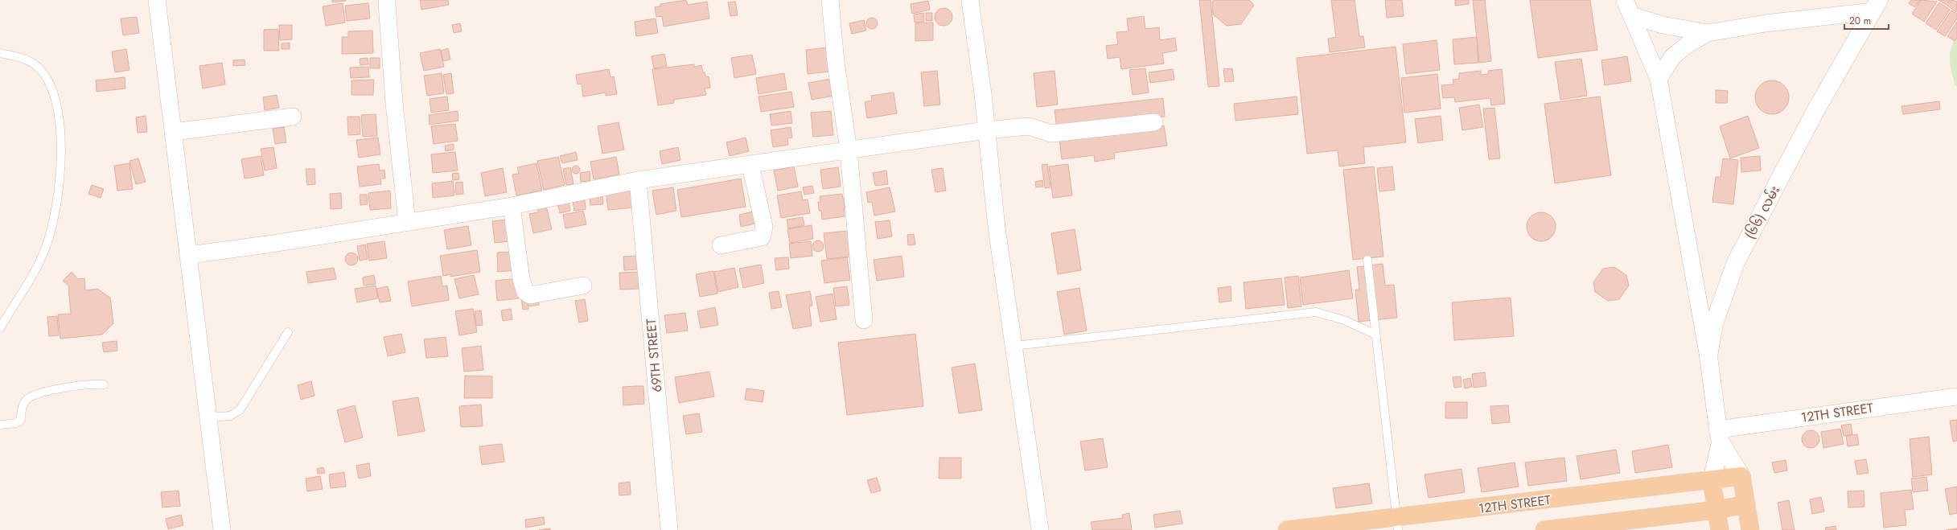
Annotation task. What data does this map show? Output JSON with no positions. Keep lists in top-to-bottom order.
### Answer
{
  "streets": {
    "main road": ["(၆၆) လမ်း", "12TH STREET"],
    "street": ["69TH STREET"]
  },
  "crossings": [
    ["(၆၆) လမ်း", "12TH STREET"]
  ],
  "scale_bar": "20 m"
}
